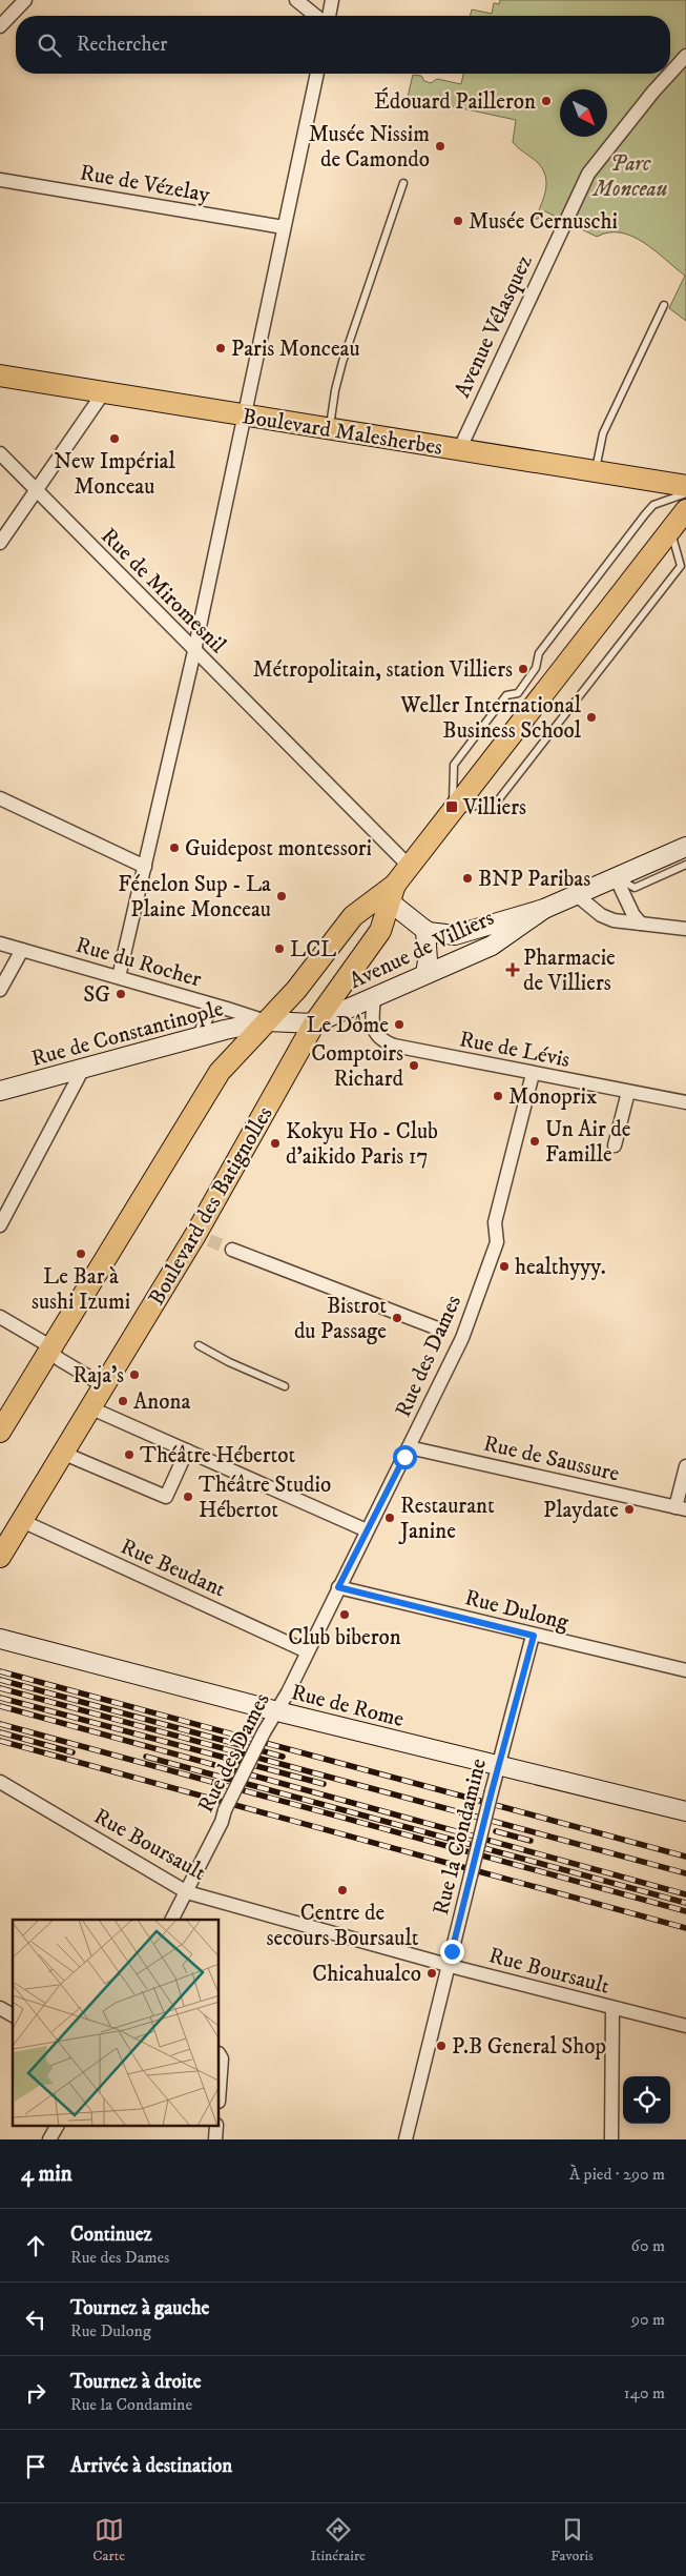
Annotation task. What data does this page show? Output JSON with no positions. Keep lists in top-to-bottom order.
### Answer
{
  "streets": {
    "main road": [
      "Boulevard Malesherbes",
      "Avenue de Villiers",
      "Rue de Constantinople",
      "Boulevard des Batignolles",
      "Rue de Rome"
    ],
    "street": [
      "Rue de Vézelay",
      "Avenue Vélasquez",
      "Rue de Miromesnil",
      "Rue du Rocher",
      "Rue de Lévis",
      "Rue des Dames",
      "Rue de Saussure",
      "Rue Beudant",
      "Rue Dulong",
      "Rue la Condamine",
      "Rue Boursault"
    ]
  },
  "crossings": [
    ["Avenue Vélasquez", "Boulevard Malesherbes"],
    ["Avenue de Villiers", "Rue de Constantinople"],
    ["Avenue de Villiers", "Rue de Lévis"],
    ["Avenue de Villiers", "Boulevard des Batignolles"],
    ["Rue du Rocher", "Rue de Constantinople"],
    ["Rue de Constantinople", "Boulevard des Batignolles"],
    ["Rue de Lévis", "Rue des Dames"],
    ["Boulevard des Batignolles", "Rue Beudant"],
    ["Rue des Dames", "Rue de Saussure"],
    ["Rue des Dames", "Rue Beudant"],
    ["Rue des Dames", "Rue Dulong"],
    ["Rue des Dames", "Rue de Rome"],
    ["Rue des Dames", "Rue Boursault"],
    ["Rue Dulong", "Rue la Condamine"],
    ["Rue de Rome", "Rue la Condamine"],
    ["Rue la Condamine", "Rue Boursault"]
  ],
  "parks": ["Parc Monceau"],
  "places": {
    "other": [
      "Édouard Pailleron",
      "Musée Nissim de Camondo",
      "Musée Cernuschi",
      "Paris Monceau",
      "New Impérial Monceau",
      "Métropolitain, station Villiers",
      "Weller International Business School",
      "Guidepost montessori",
      "BNP Paribas",
      "Fénelon Sup - La Plaine Monceau",
      "LCL",
      "SG",
      "Le Dôme",
      "Comptoirs Richard",
      "Monoprix",
      "Un Air de Famille",
      "Kokyu Ho - Club d'aikido Paris 17",
      "Le Bar à sushi Izumi",
      "healthyyy.",
      "Bistrot du Passage",
      "Raja's",
      "Anona",
      "Théâtre Hébertot",
      "Théâtre Studio Hébertot",
      "Playdate",
      "Restaurant Janine",
      "Club biberon",
      "Centre de secours Boursault",
      "Chicahualco",
      "P.B General Shop"
    ],
    "transit": ["Villiers"],
    "health": ["Pharmacie de Villiers"]
  },
  "north": "bottom right",
  "page": {
    "search": "Rechercher",
    "heading": ["4 min", "À pied · 290 m"],
    "list": [
      ["Continuez", "Rue des Dames", "60 m"],
      ["Tournez à gauche", "Rue Dulong", "90 m"],
      ["Tournez à droite", "Rue la Condamine", "140 m"],
      "Arrivée à destination"
    ],
    "nav": ["Carte", "Itinéraire", "Favoris"]
  }
}
